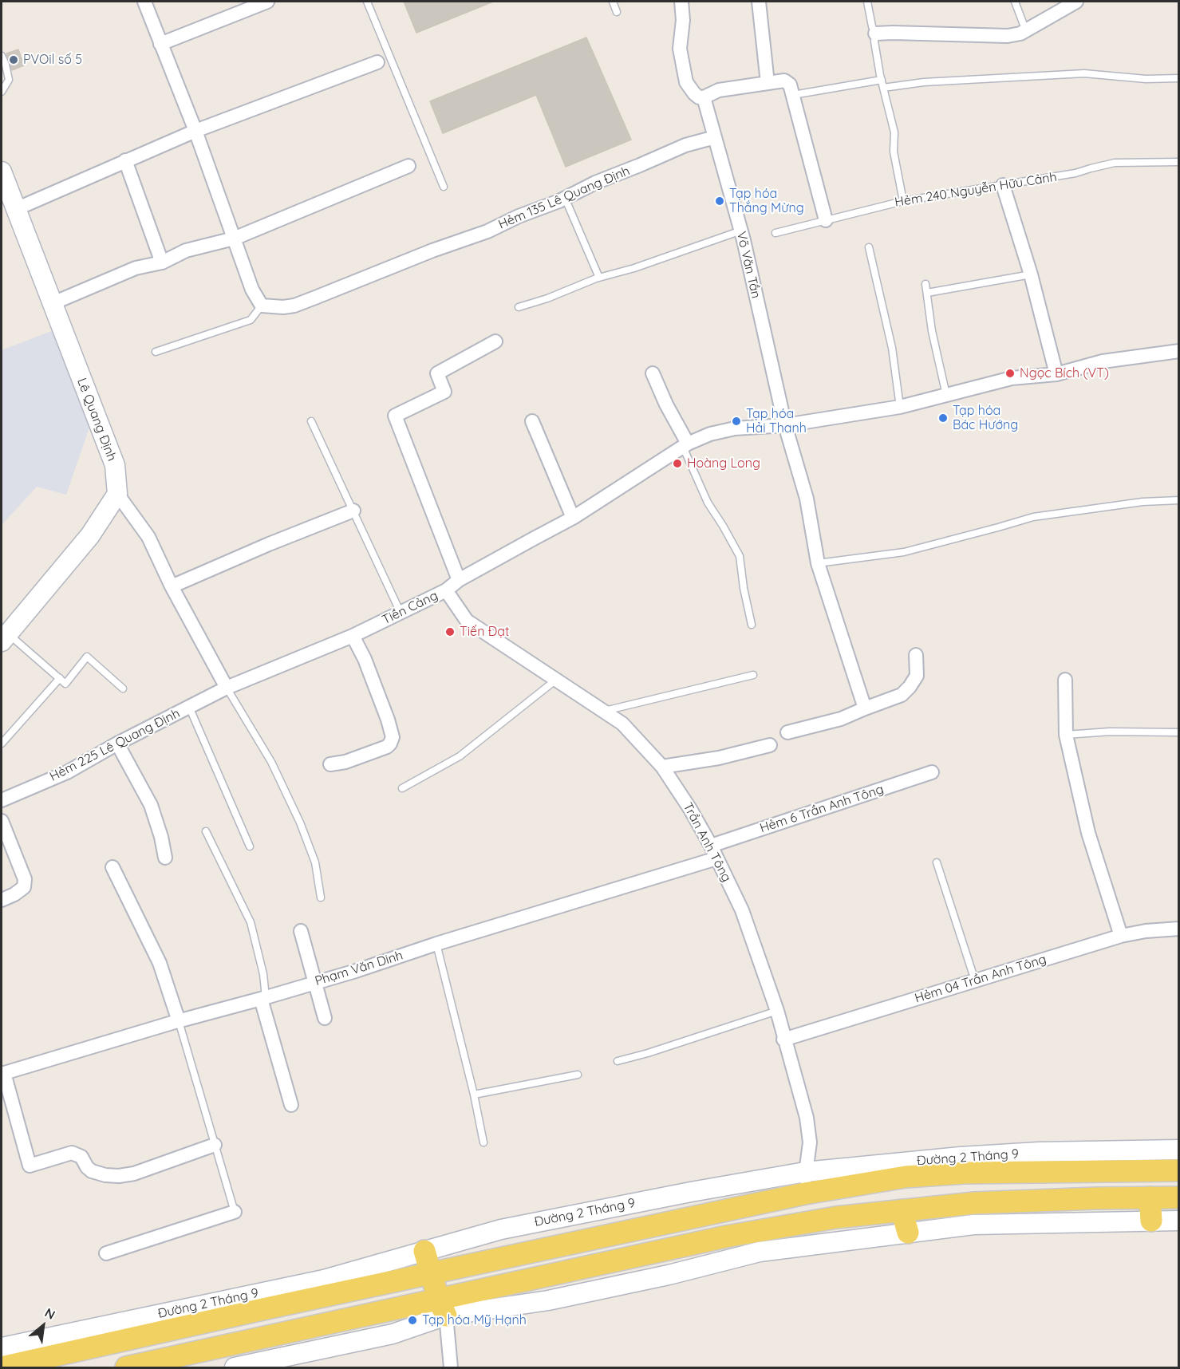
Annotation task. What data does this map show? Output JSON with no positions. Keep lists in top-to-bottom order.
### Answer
{
  "streets": {
    "main road": ["Lê Quang Định", "Đường 2 Tháng 9"],
    "street": [
      "Hẻm 135 Lê Quang Định",
      "Võ Văn Tần",
      "Tiền Cảng",
      "Hẻm 225 Lê Quang Định",
      "Hẻm 6 Trần Anh Tông",
      "Trần Anh Tông",
      "Phạm Văn Dinh",
      "Hẻm 04 Trần Anh Tông"
    ],
    "lane": ["Hẻm 240 Nguyễn Hữu Cảnh"]
  },
  "crossings": [
    ["Hẻm 135 Lê Quang Định", "Võ Văn Tần"],
    ["Võ Văn Tần", "Tiền Cảng"],
    ["Tiền Cảng", "Hẻm 225 Lê Quang Định"],
    ["Tiền Cảng", "Trần Anh Tông"],
    ["Hẻm 6 Trần Anh Tông", "Trần Anh Tông"],
    ["Trần Anh Tông", "Phạm Văn Dinh"],
    ["Trần Anh Tông", "Hẻm 04 Trần Anh Tông"],
    ["Trần Anh Tông", "Đường 2 Tháng 9"]
  ],
  "places": [
    "PVOil số 5",
    "Tạp hóa Thắng Mừng",
    "Ngọc Bích (VT)",
    "Tạp hóa Bác Hướng",
    "Tạp hóa Hải Thanh",
    "Hoàng Long",
    "Tiến Đạt",
    "Tạp hóa Mỹ Hạnh"
  ],
  "north": "top right"
}
